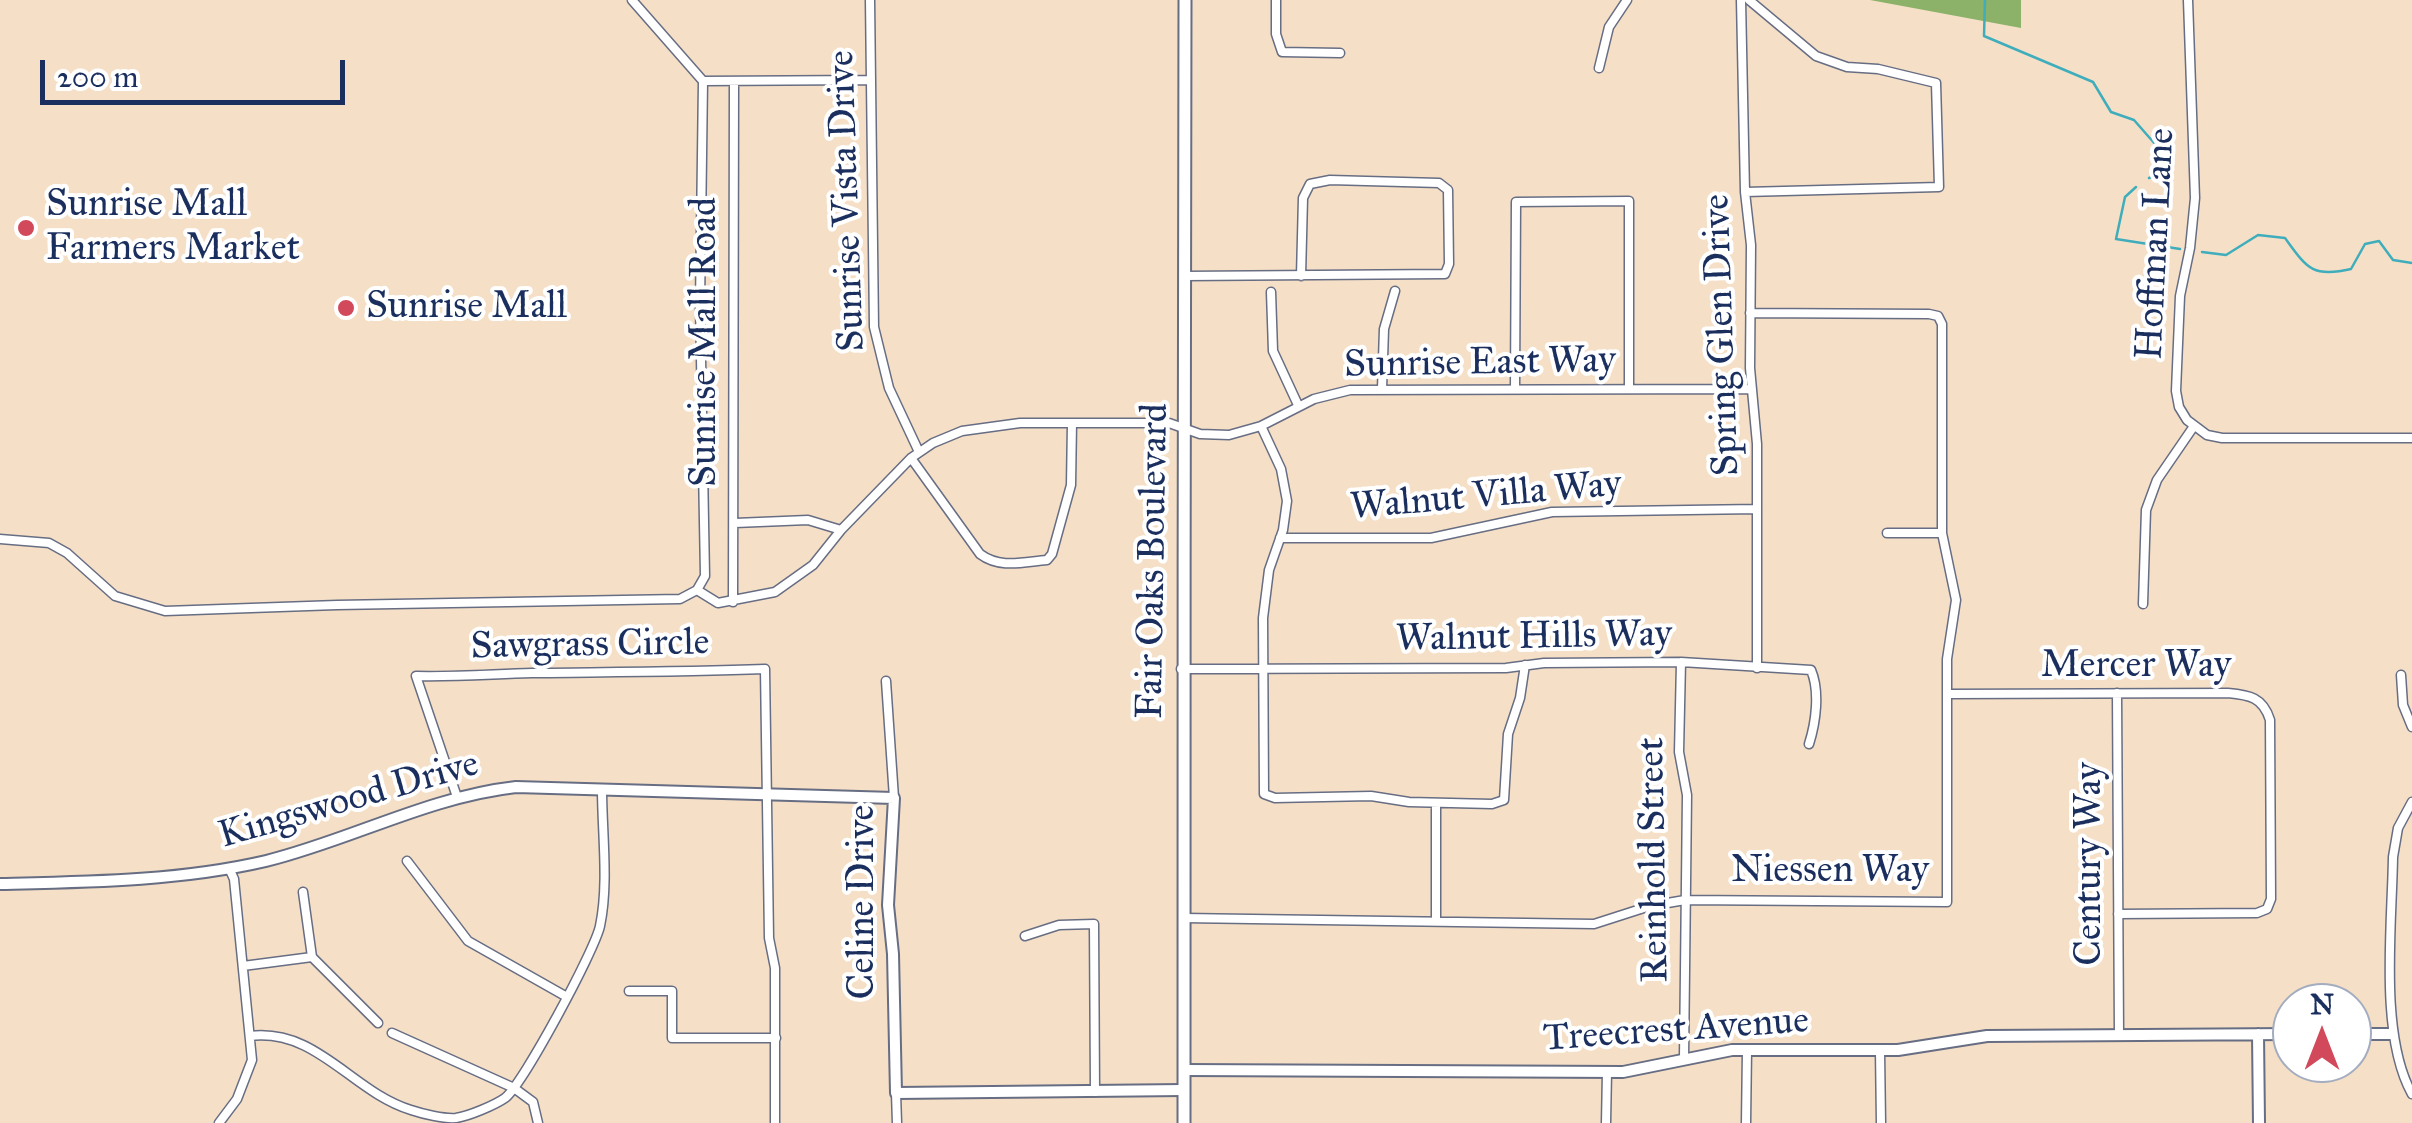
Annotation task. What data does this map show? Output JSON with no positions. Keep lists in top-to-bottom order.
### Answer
{
  "streets": {
    "main road": ["Fair Oaks Boulevard"],
    "street": [
      "Sunrise Vista Drive",
      "Hoffman Lane",
      "Spring Glen Drive",
      "Sunrise Mall Road",
      "Sunrise East Way",
      "Walnut Villa Way",
      "Walnut Hills Way",
      "Sawgrass Circle",
      "Mercer Way",
      "Kingswood Drive",
      "Reinhold Street",
      "Century Way",
      "Niessen Way",
      "Celine Drive",
      "Treecrest Avenue"
    ]
  },
  "crossings": [
    ["Sunrise Vista Drive", "Sunrise East Way"],
    ["Spring Glen Drive", "Sunrise East Way"],
    ["Spring Glen Drive", "Walnut Villa Way"],
    ["Spring Glen Drive", "Walnut Hills Way"],
    ["Spring Glen Drive", "Niessen Way"],
    ["Sunrise Mall Road", "Sunrise East Way"],
    ["Sunrise East Way", "Fair Oaks Boulevard"],
    ["Fair Oaks Boulevard", "Walnut Hills Way"],
    ["Fair Oaks Boulevard", "Niessen Way"],
    ["Fair Oaks Boulevard", "Treecrest Avenue"],
    ["Walnut Hills Way", "Reinhold Street"],
    ["Sawgrass Circle", "Kingswood Drive"],
    ["Mercer Way", "Century Way"],
    ["Mercer Way", "Niessen Way"],
    ["Kingswood Drive", "Celine Drive"],
    ["Reinhold Street", "Niessen Way"],
    ["Reinhold Street", "Treecrest Avenue"],
    ["Century Way", "Treecrest Avenue"]
  ],
  "places": ["Sunrise Mall Farmers Market", "Sunrise Mall"],
  "scale_bar": "200 m",
  "north": "top"
}
